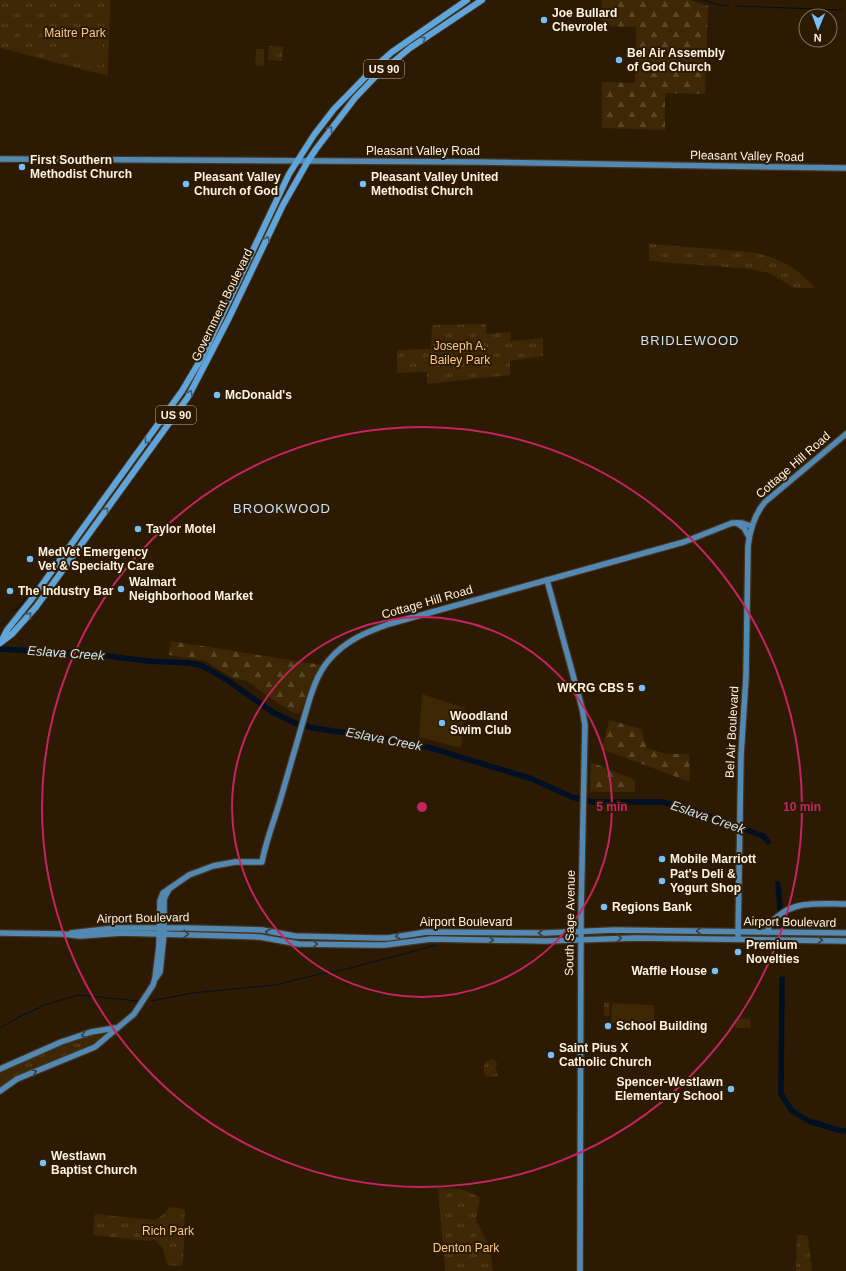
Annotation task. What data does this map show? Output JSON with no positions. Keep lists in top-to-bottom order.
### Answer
{
  "streets": {
    "main road": ["US 90", "Government Boulevard"],
    "street": [
      "Pleasant Valley Road",
      "Cottage Hill Road",
      "Bel Air Boulevard",
      "Airport Boulevard",
      "South Sage Avenue"
    ]
  },
  "crossings": [
    ["Pleasant Valley Road", "Government Boulevard"],
    ["Cottage Hill Road", "Bel Air Boulevard"],
    ["Cottage Hill Road", "South Sage Avenue"],
    ["Bel Air Boulevard", "Airport Boulevard"],
    ["Airport Boulevard", "South Sage Avenue"]
  ],
  "districts": ["BRIDLEWOOD", "BROOKWOOD"],
  "water": ["Eslava Creek"],
  "parks": [
    "Maitre Park",
    "Joseph A. Bailey Park",
    "Rich Park",
    "Denton Park"
  ],
  "places": [
    "Joe Bullard Chevrolet",
    "Bel Air Assembly of God Church",
    "First Southern Methodist Church",
    "Pleasant Valley Church of God",
    "Pleasant Valley United Methodist Church",
    "McDonald's",
    "Taylor Motel",
    "MedVet Emergency Vet & Specialty Care",
    "Walmart Neighborhood Market",
    "The Industry Bar",
    "WKRG CBS 5",
    "Woodland Swim Club",
    "Mobile Marriott",
    "Pat's Deli & Yogurt Shop",
    "Regions Bank",
    "Premium Novelties",
    "Waffle House",
    "School Building",
    "Saint Pius X Catholic Church",
    "Spencer-Westlawn Elementary School",
    "Westlawn Baptist Church"
  ],
  "north": "bottom",
  "rings": ["5 min", "10 min"]
}
